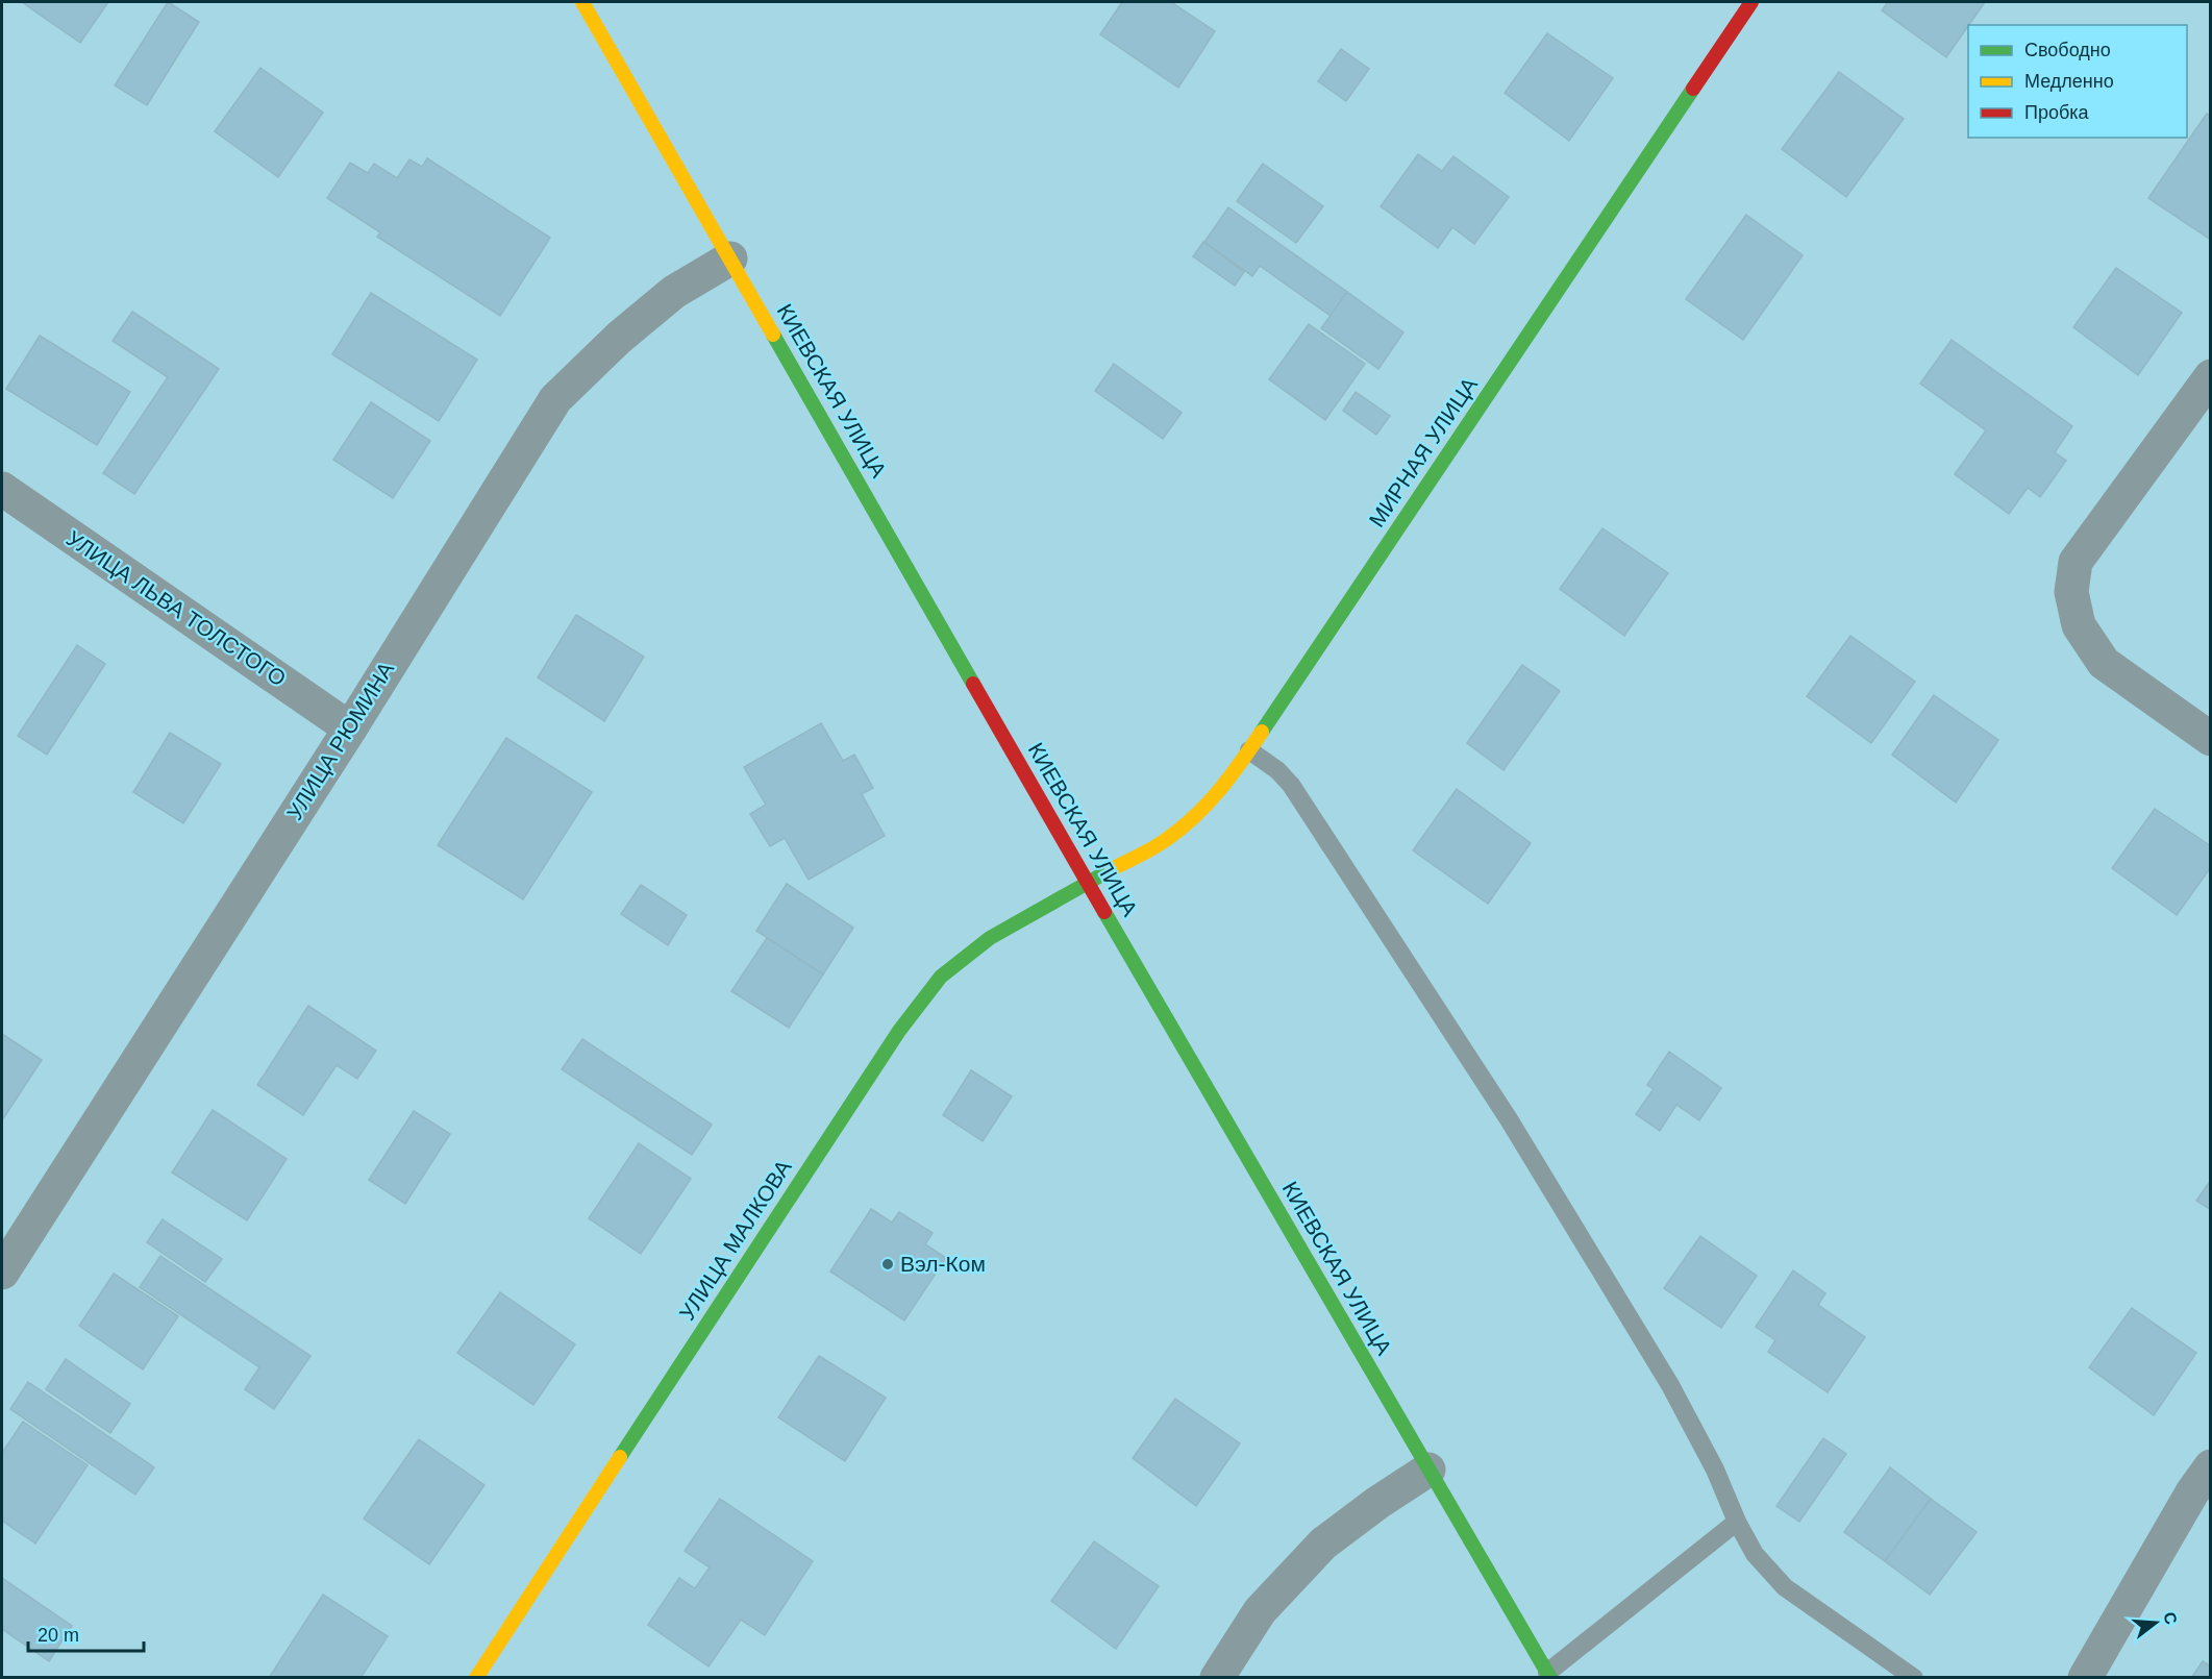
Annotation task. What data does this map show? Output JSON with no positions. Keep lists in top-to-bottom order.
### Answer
{
  "streets": {
    "street": [
      "КИЕВСКАЯ УЛИЦА",
      "МИРНАЯ УЛИЦА",
      "УЛИЦА ЛЬВА ТОЛСТОГО",
      "УЛИЦА РЮМИНА",
      "УЛИЦА МАЛКОВА"
    ]
  },
  "crossings": [
    ["КИЕВСКАЯ УЛИЦА", "МИРНАЯ УЛИЦА"],
    ["КИЕВСКАЯ УЛИЦА", "УЛИЦА РЮМИНА"],
    ["КИЕВСКАЯ УЛИЦА", "УЛИЦА МАЛКОВА"],
    ["МИРНАЯ УЛИЦА", "УЛИЦА МАЛКОВА"],
    ["УЛИЦА ЛЬВА ТОЛСТОГО", "УЛИЦА РЮМИНА"]
  ],
  "places": ["Вэл-Ком"],
  "legend": ["Свободно", "Медленно", "Пробка"],
  "scale_bar": "20 m",
  "north": "right"
}
